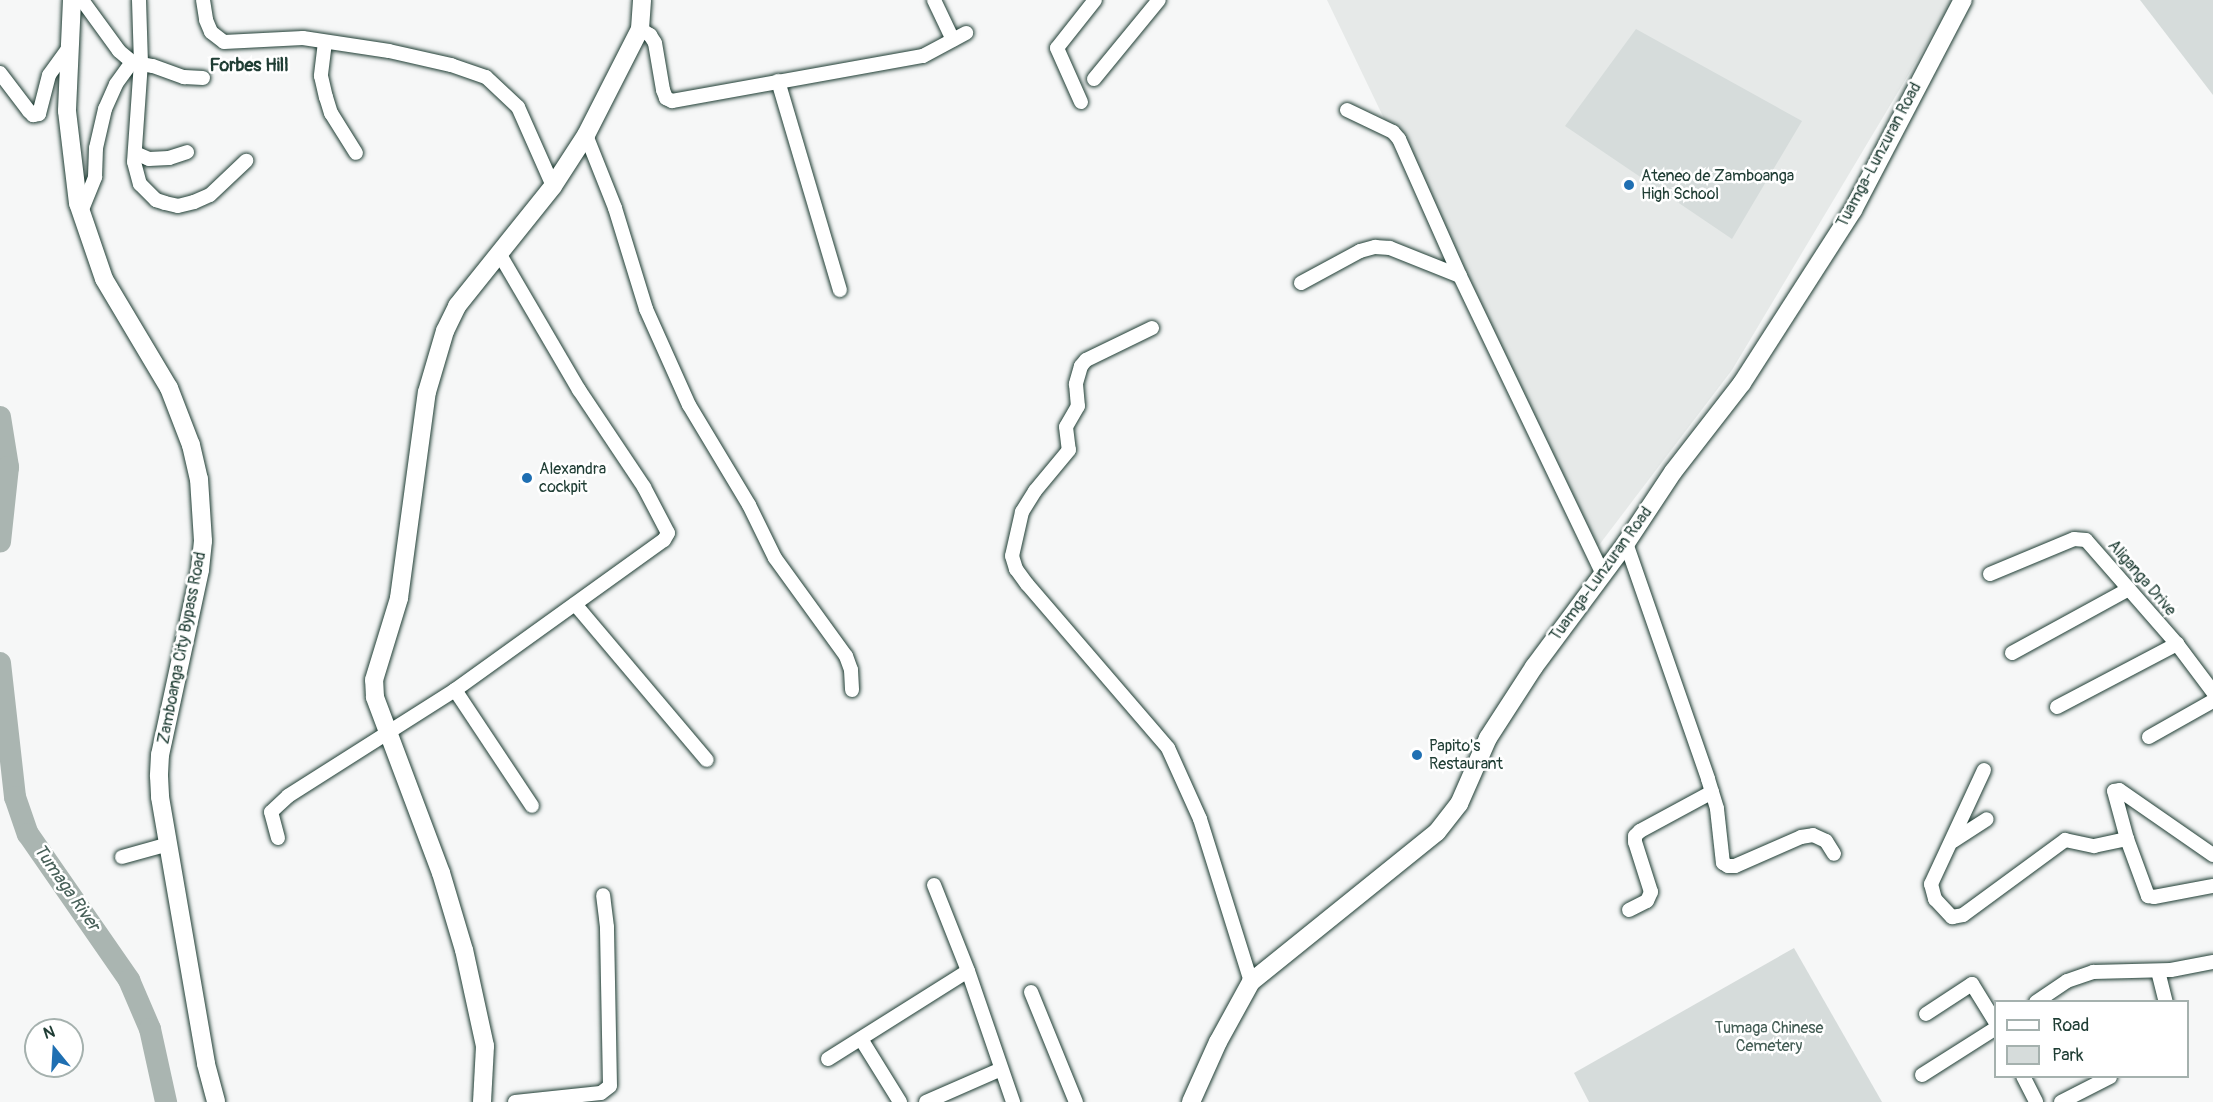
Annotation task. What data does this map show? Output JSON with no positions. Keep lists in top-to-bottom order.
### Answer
{
  "streets": {
    "street": ["Tuamga-Lunzuran Road", "Aliganga Drive", "Zamboanga City Bypass Road"]
  },
  "districts": ["Forbes Hill"],
  "water": ["Tumaga River"],
  "parks": ["Tumaga Chinese Cemetery"],
  "places": ["Ateneo de Zamboanga High School", "Alexandra cockpit", "Papito's Restaurant"],
  "legend": ["Road", "Park"],
  "north": "top"
}
